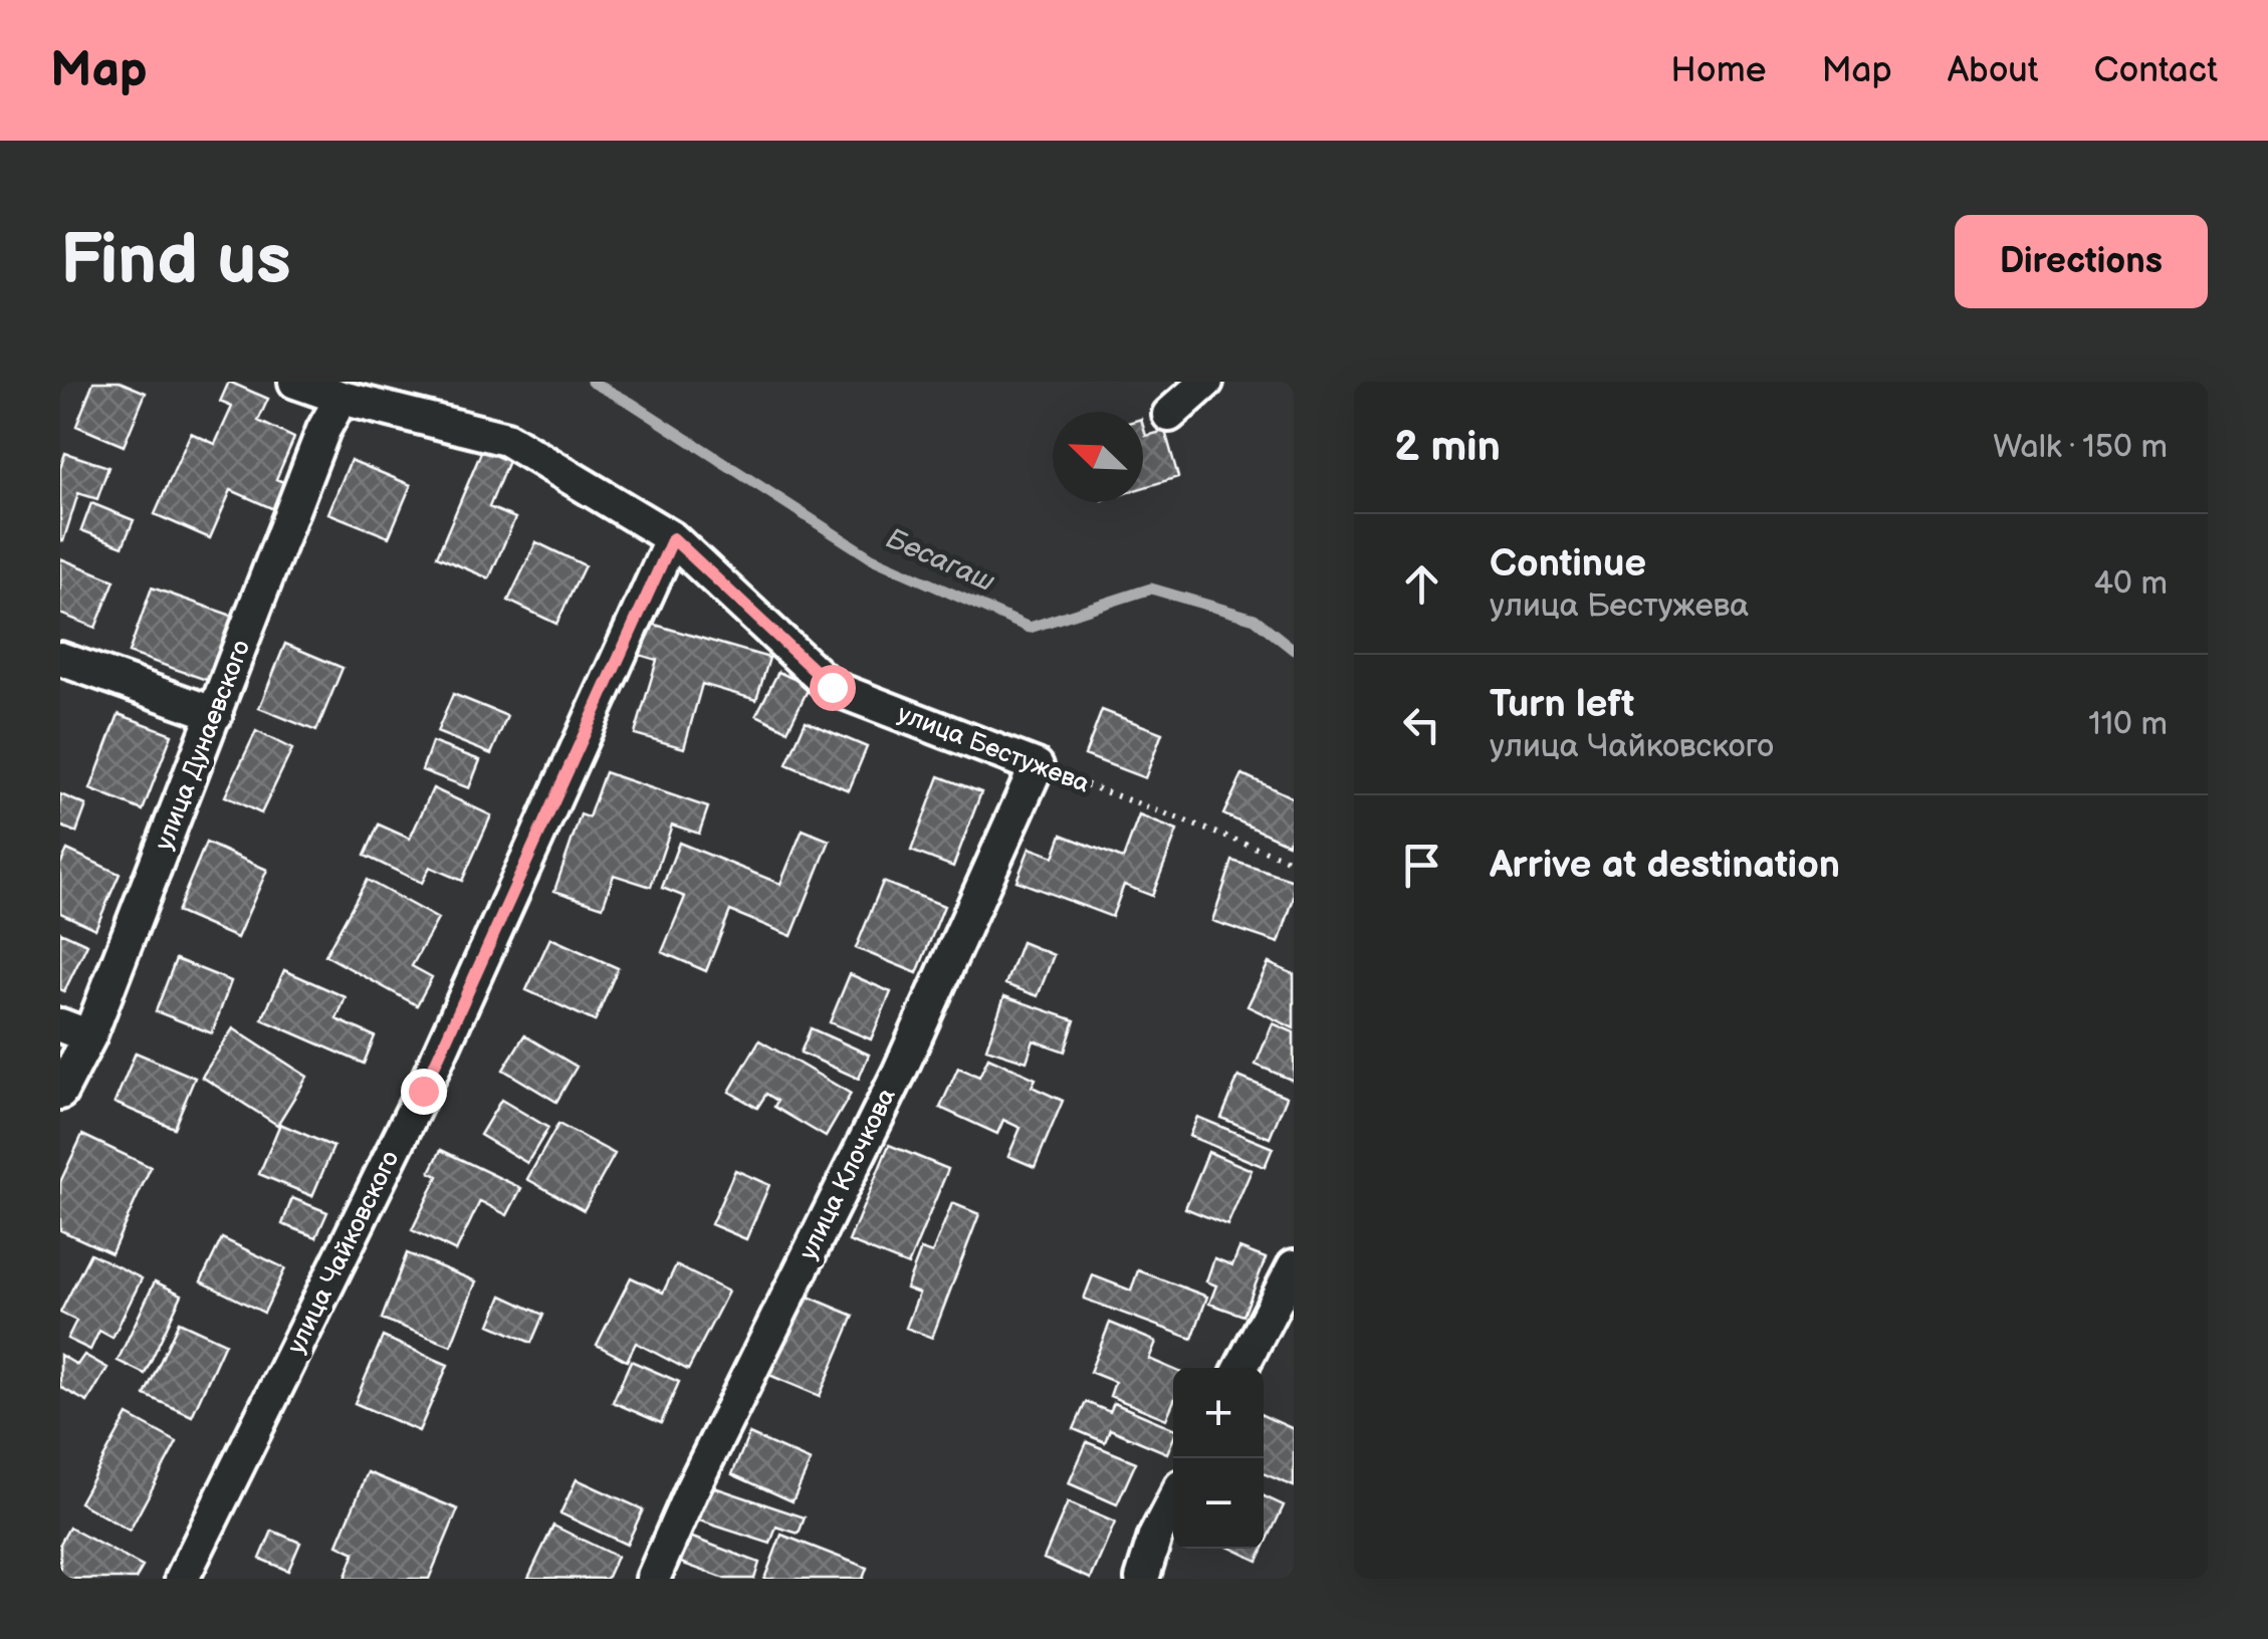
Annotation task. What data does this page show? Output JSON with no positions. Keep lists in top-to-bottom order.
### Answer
{
  "streets": {
    "street": [
      "улица Дунаевского",
      "улица Бестужева",
      "улица Клочкова",
      "улица Чайковского"
    ]
  },
  "crossings": [
    ["улица Дунаевского", "улица Бестужева"],
    ["улица Бестужева", "улица Клочкова"],
    ["улица Бестужева", "улица Чайковского"]
  ],
  "water": ["Бесагаш"],
  "north": "top left",
  "page": {
    "header": "Map",
    "nav": [
      "Home",
      "Map",
      "About",
      "Contact"
    ],
    "buttons": "Directions",
    "title": "Find us",
    "heading": ["2 min", "Walk · 150 m"],
    "list": [
      ["Continue", "улица Бестужева", "40 m"],
      ["Turn left", "улица Чайковского", "110 m"],
      "Arrive at destination"
    ],
    "map_buttons": ["+", "−"]
  }
}
